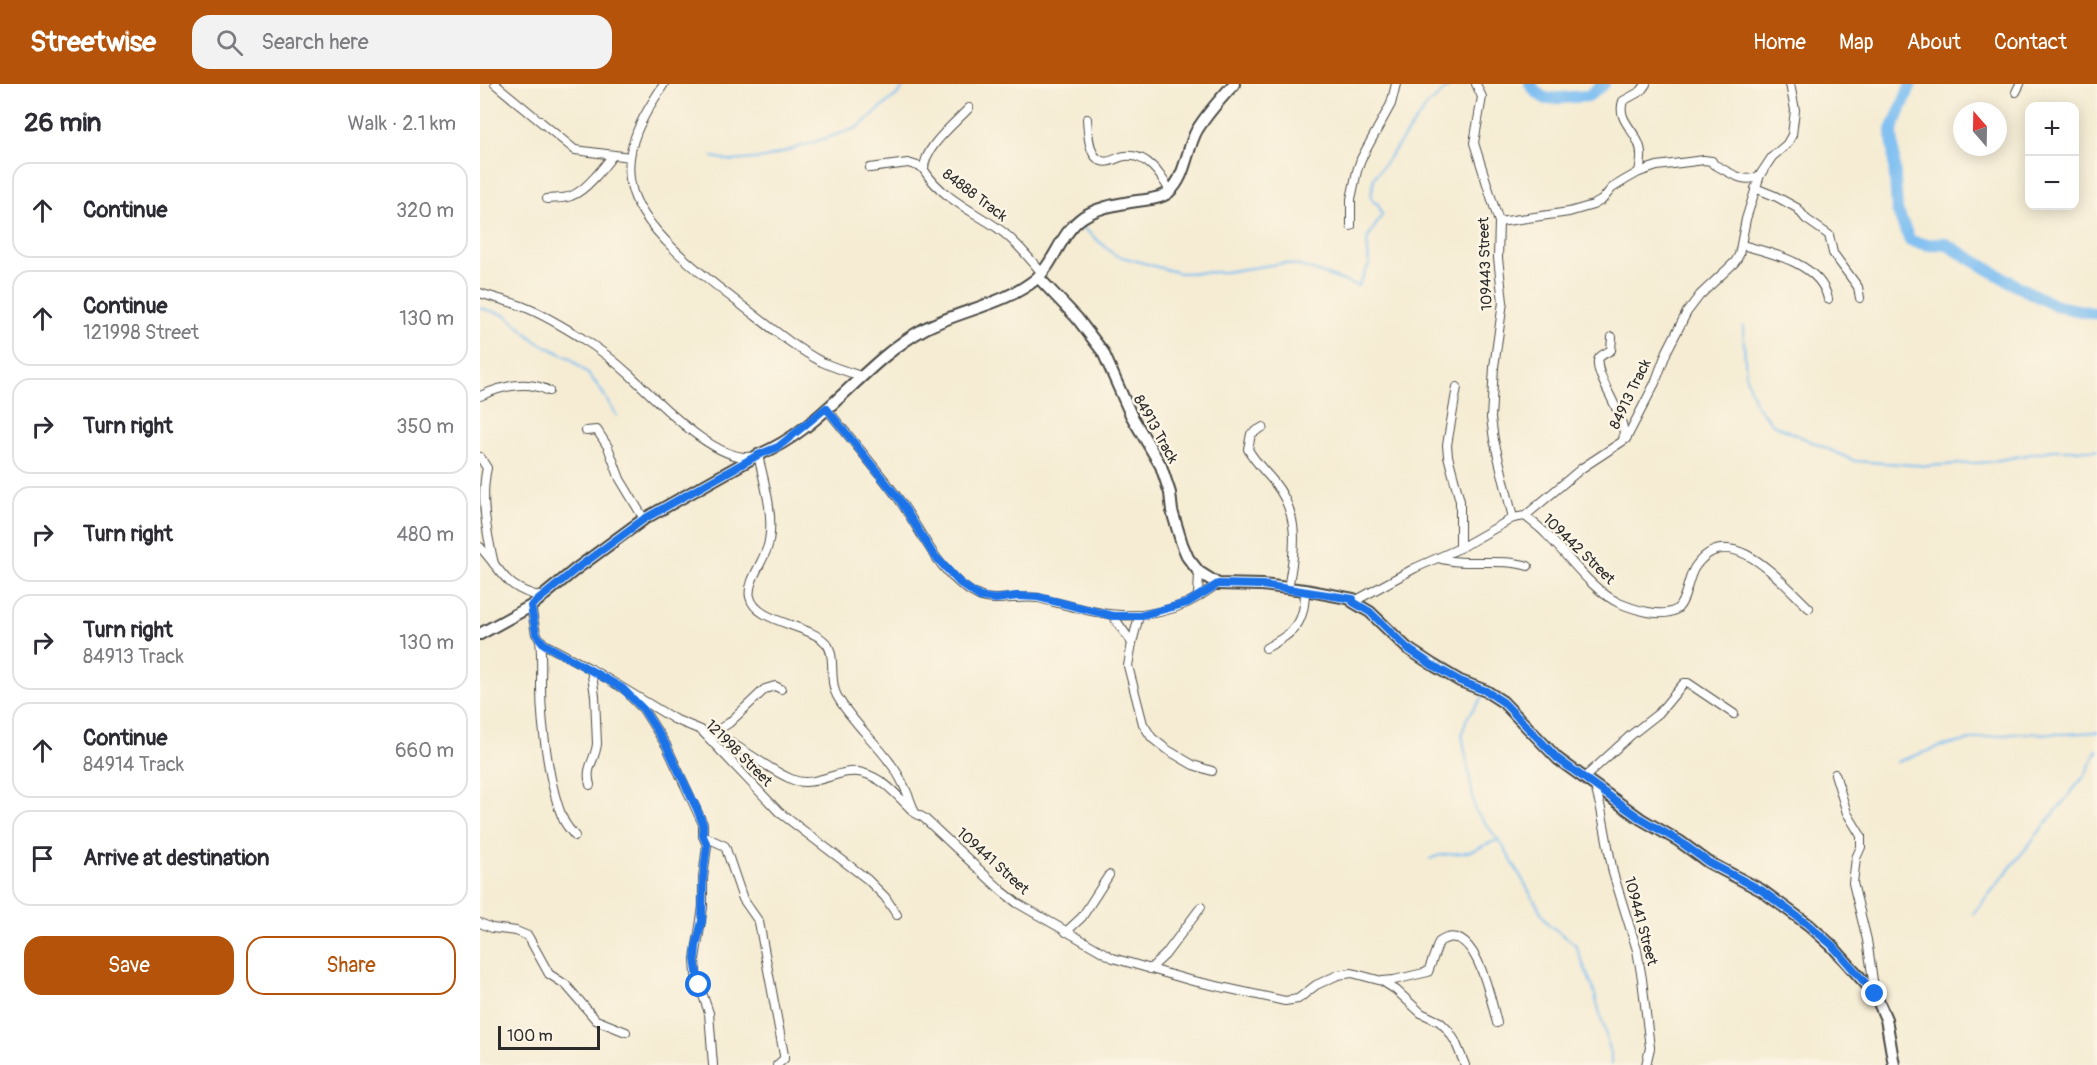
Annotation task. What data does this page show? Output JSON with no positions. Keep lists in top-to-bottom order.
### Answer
{
  "streets": {
    "street": [
      "84888 Track",
      "109443 Street",
      "84913 Track",
      "109442 Street",
      "121998 Street",
      "109441 Street"
    ]
  },
  "crossings": [
    ["84888 Track", "84913 Track"],
    ["84913 Track", "109442 Street"]
  ],
  "scale_bar": "100 m",
  "north": "top",
  "page": {
    "header": "Streetwise",
    "search": "Search here",
    "nav": [
      "Home",
      "Map",
      "About",
      "Contact"
    ],
    "heading": ["26 min", "Walk · 2.1 km"],
    "map_buttons": ["+", "−"],
    "list": [
      ["Continue", "320 m"],
      ["Continue", "121998 Street", "130 m"],
      ["Turn right", "350 m"],
      ["Turn right", "480 m"],
      ["Turn right", "84913 Track", "130 m"],
      ["Continue", "84914 Track", "660 m"],
      "Arrive at destination"
    ],
    "buttons": ["Save", "Share"],
    "scale": "100 m"
  }
}
